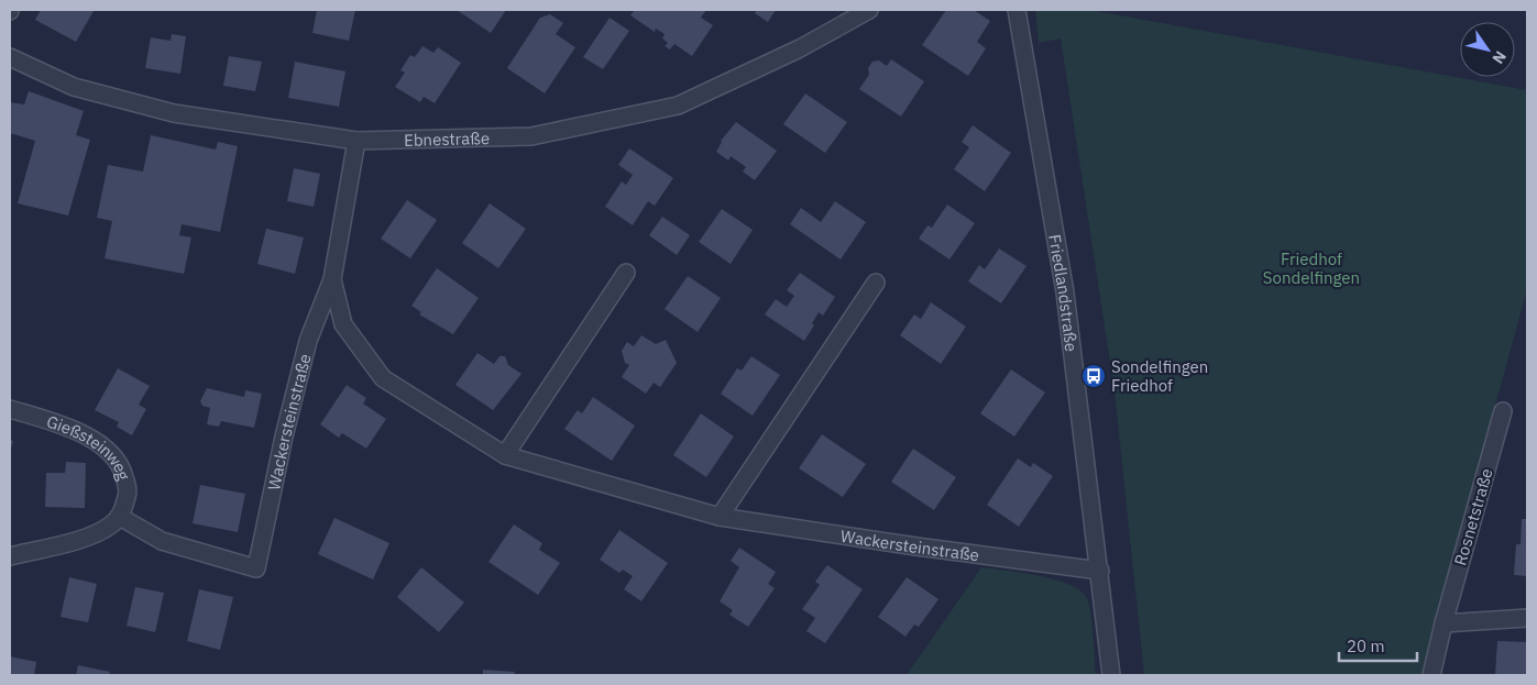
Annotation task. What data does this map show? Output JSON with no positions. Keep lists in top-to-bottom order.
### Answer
{
  "streets": {
    "street": [
      "Ebnestraße",
      "Friedlandstraße",
      "Wackersteinstraße",
      "Gießsteinweg",
      "Rosnetstraße"
    ]
  },
  "crossings": [
    ["Ebnestraße", "Wackersteinstraße"],
    ["Friedlandstraße", "Wackersteinstraße"],
    ["Wackersteinstraße", "Gießsteinweg"]
  ],
  "parks": ["Friedhof Sondelfingen"],
  "places": {
    "bus stop": ["Sondelfingen Friedhof"]
  },
  "scale_bar": "20 m",
  "north": "bottom right"
}
